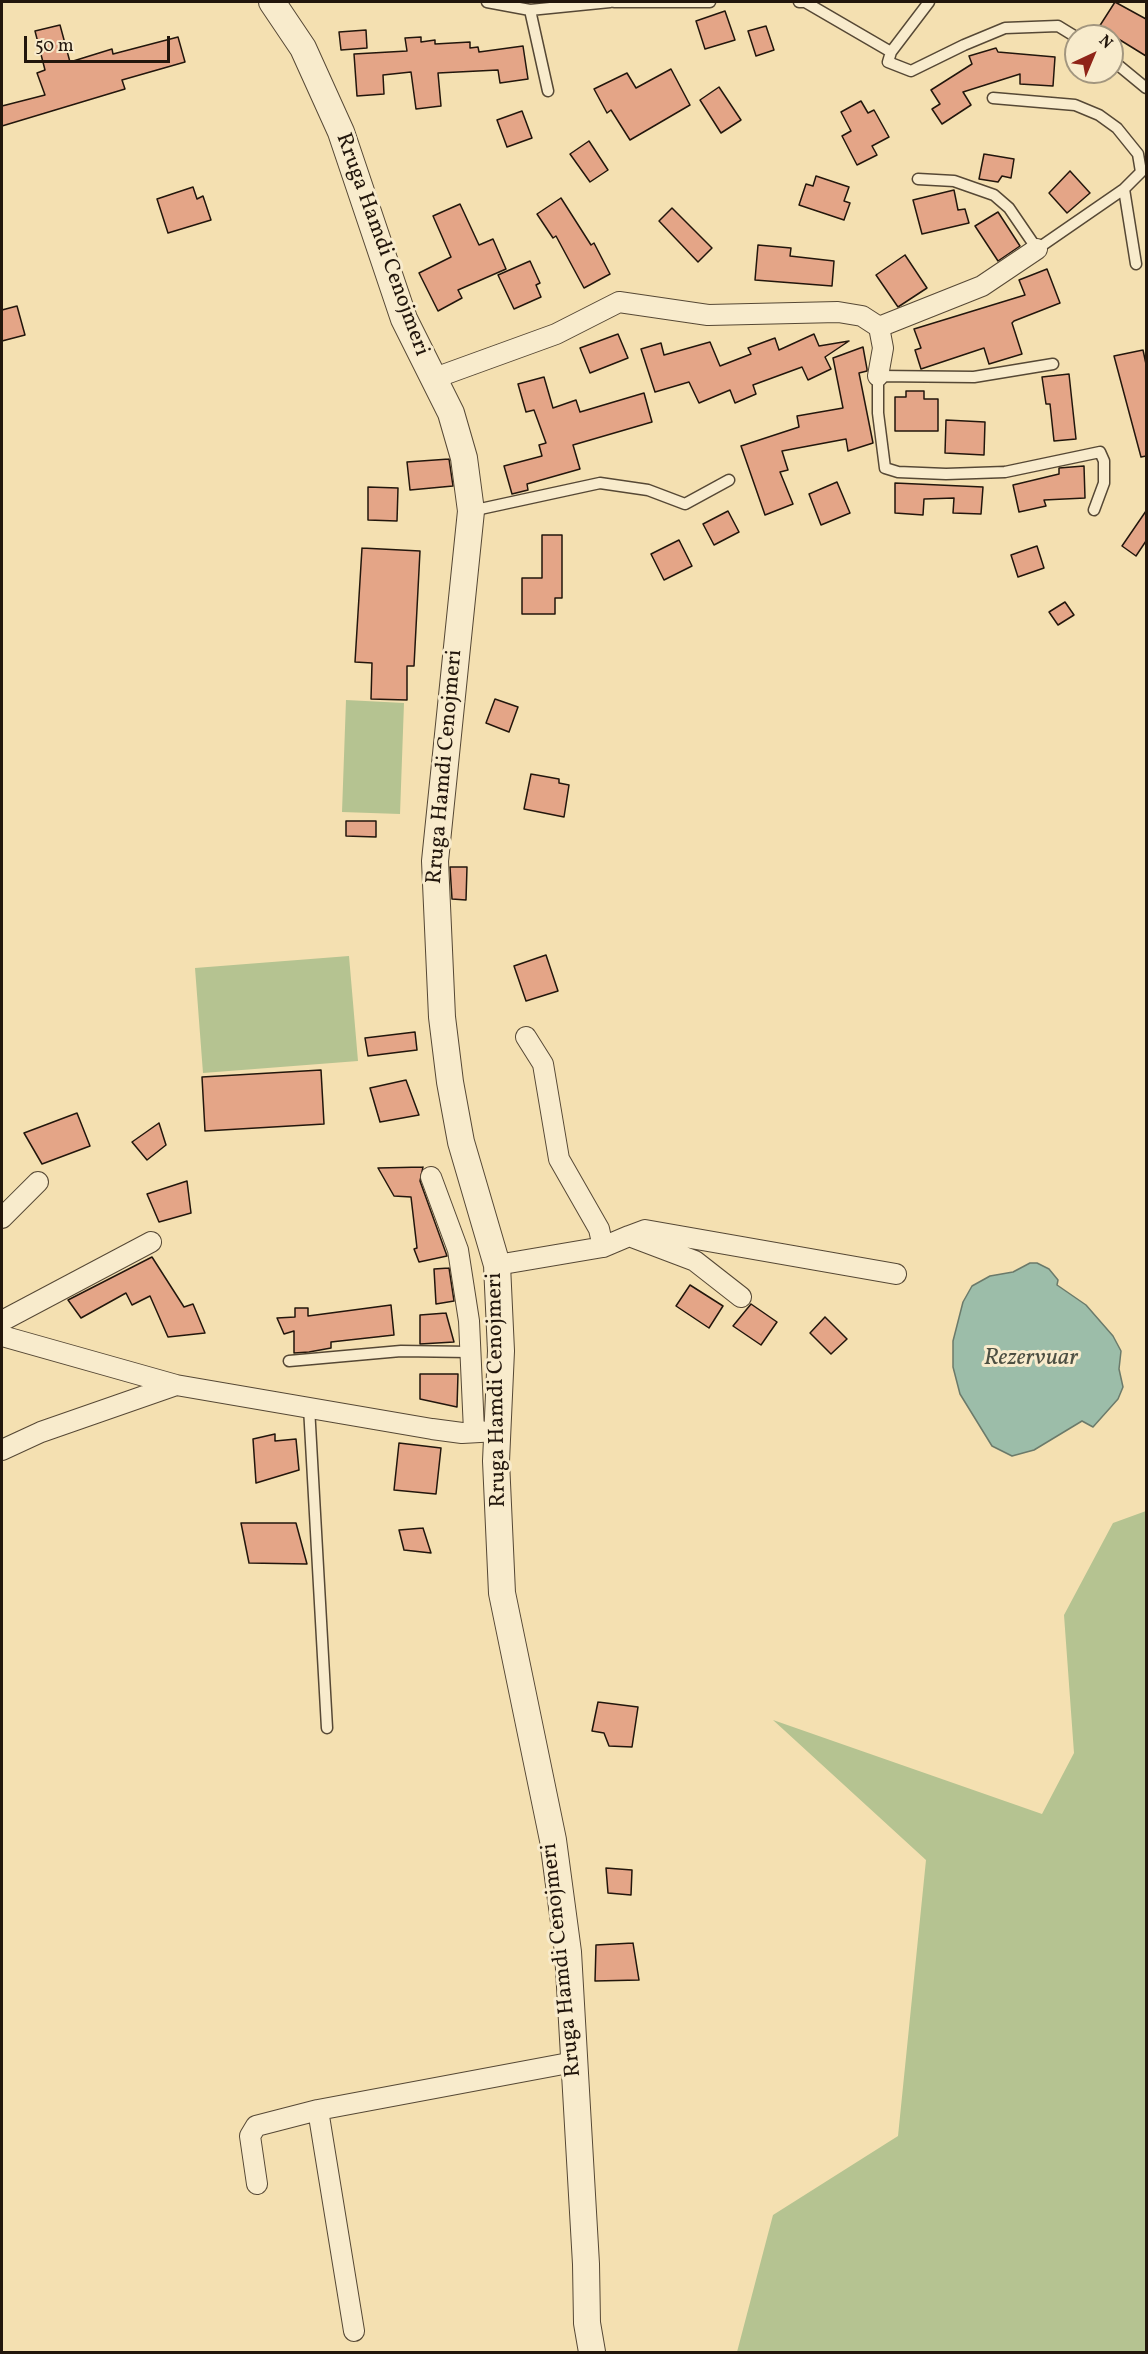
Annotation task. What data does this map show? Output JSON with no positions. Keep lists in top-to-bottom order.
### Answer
{
  "streets": {
    "street": ["Rruga Hamdi Cenojmeri"]
  },
  "water": ["Rezervuar"],
  "scale_bar": "50 m",
  "north": "top right"
}
